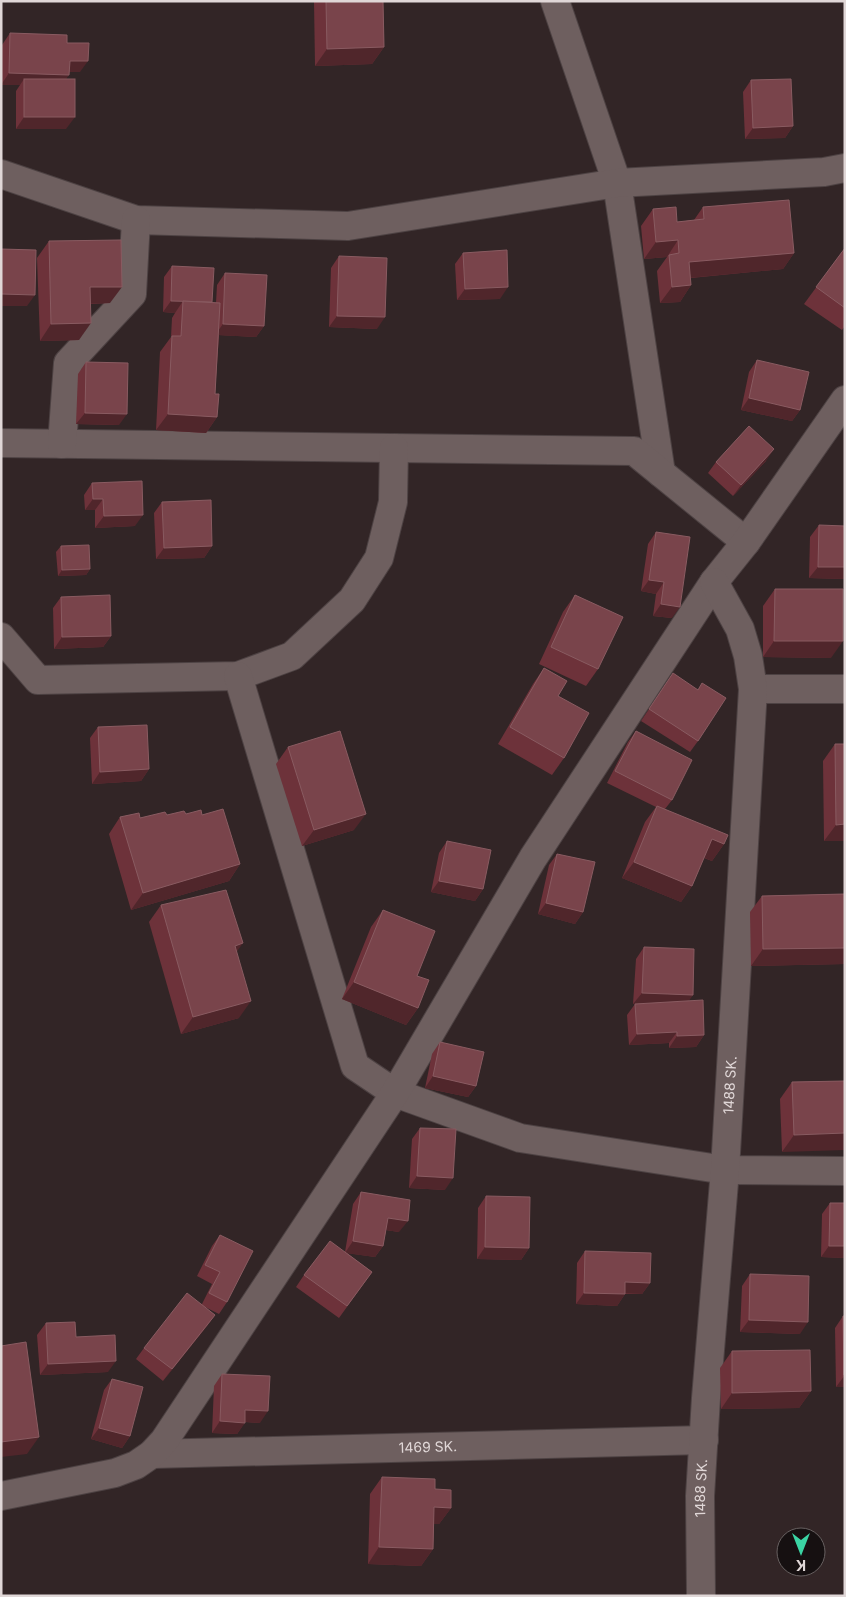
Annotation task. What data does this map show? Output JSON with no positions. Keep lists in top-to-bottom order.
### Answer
{
  "streets": {
    "street": ["1488 SK.", "1469 SK."]
  },
  "crossings": [
    ["1488 SK.", "1469 SK."]
  ],
  "north": "bottom"
}
